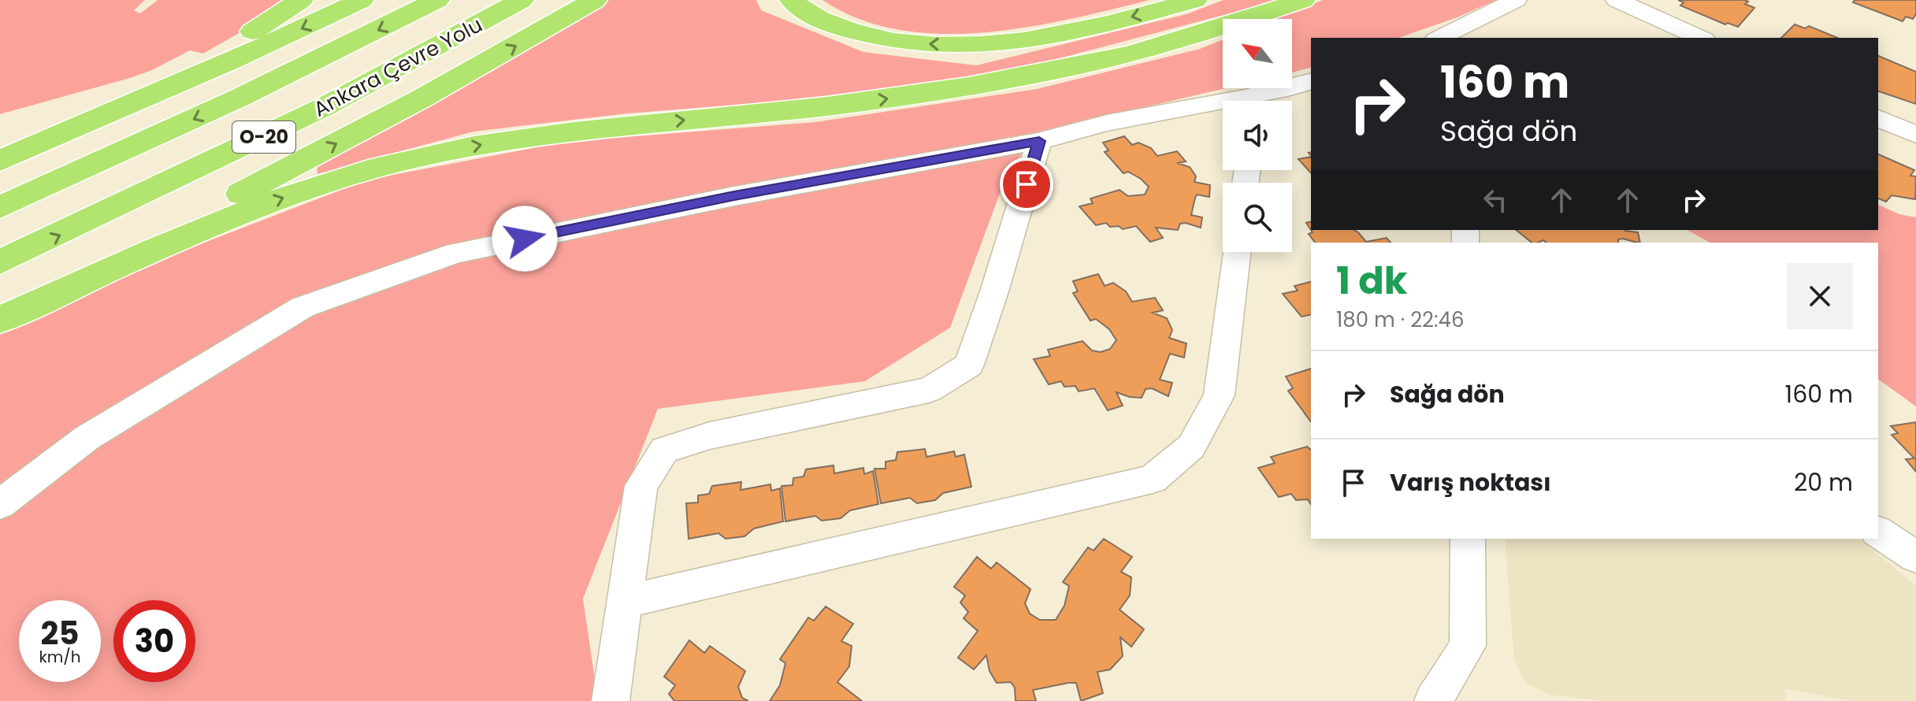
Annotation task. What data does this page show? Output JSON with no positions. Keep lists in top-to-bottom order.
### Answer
{
  "streets": {
    "highway": ["Ankara Çevre Yolu", "O-20"]
  },
  "north": "top left",
  "page": {
    "turn": ["160 m", "Sağa dön"],
    "heading": ["1 dk", "180 m · 22:46"],
    "list": [
      {
        "name": "Sağa dön",
        "value": "160 m"
      },
      {
        "name": "Varış noktası",
        "value": "20 m"
      }
    ],
    "speed": "25 km/h",
    "limit": "30"
  }
}
